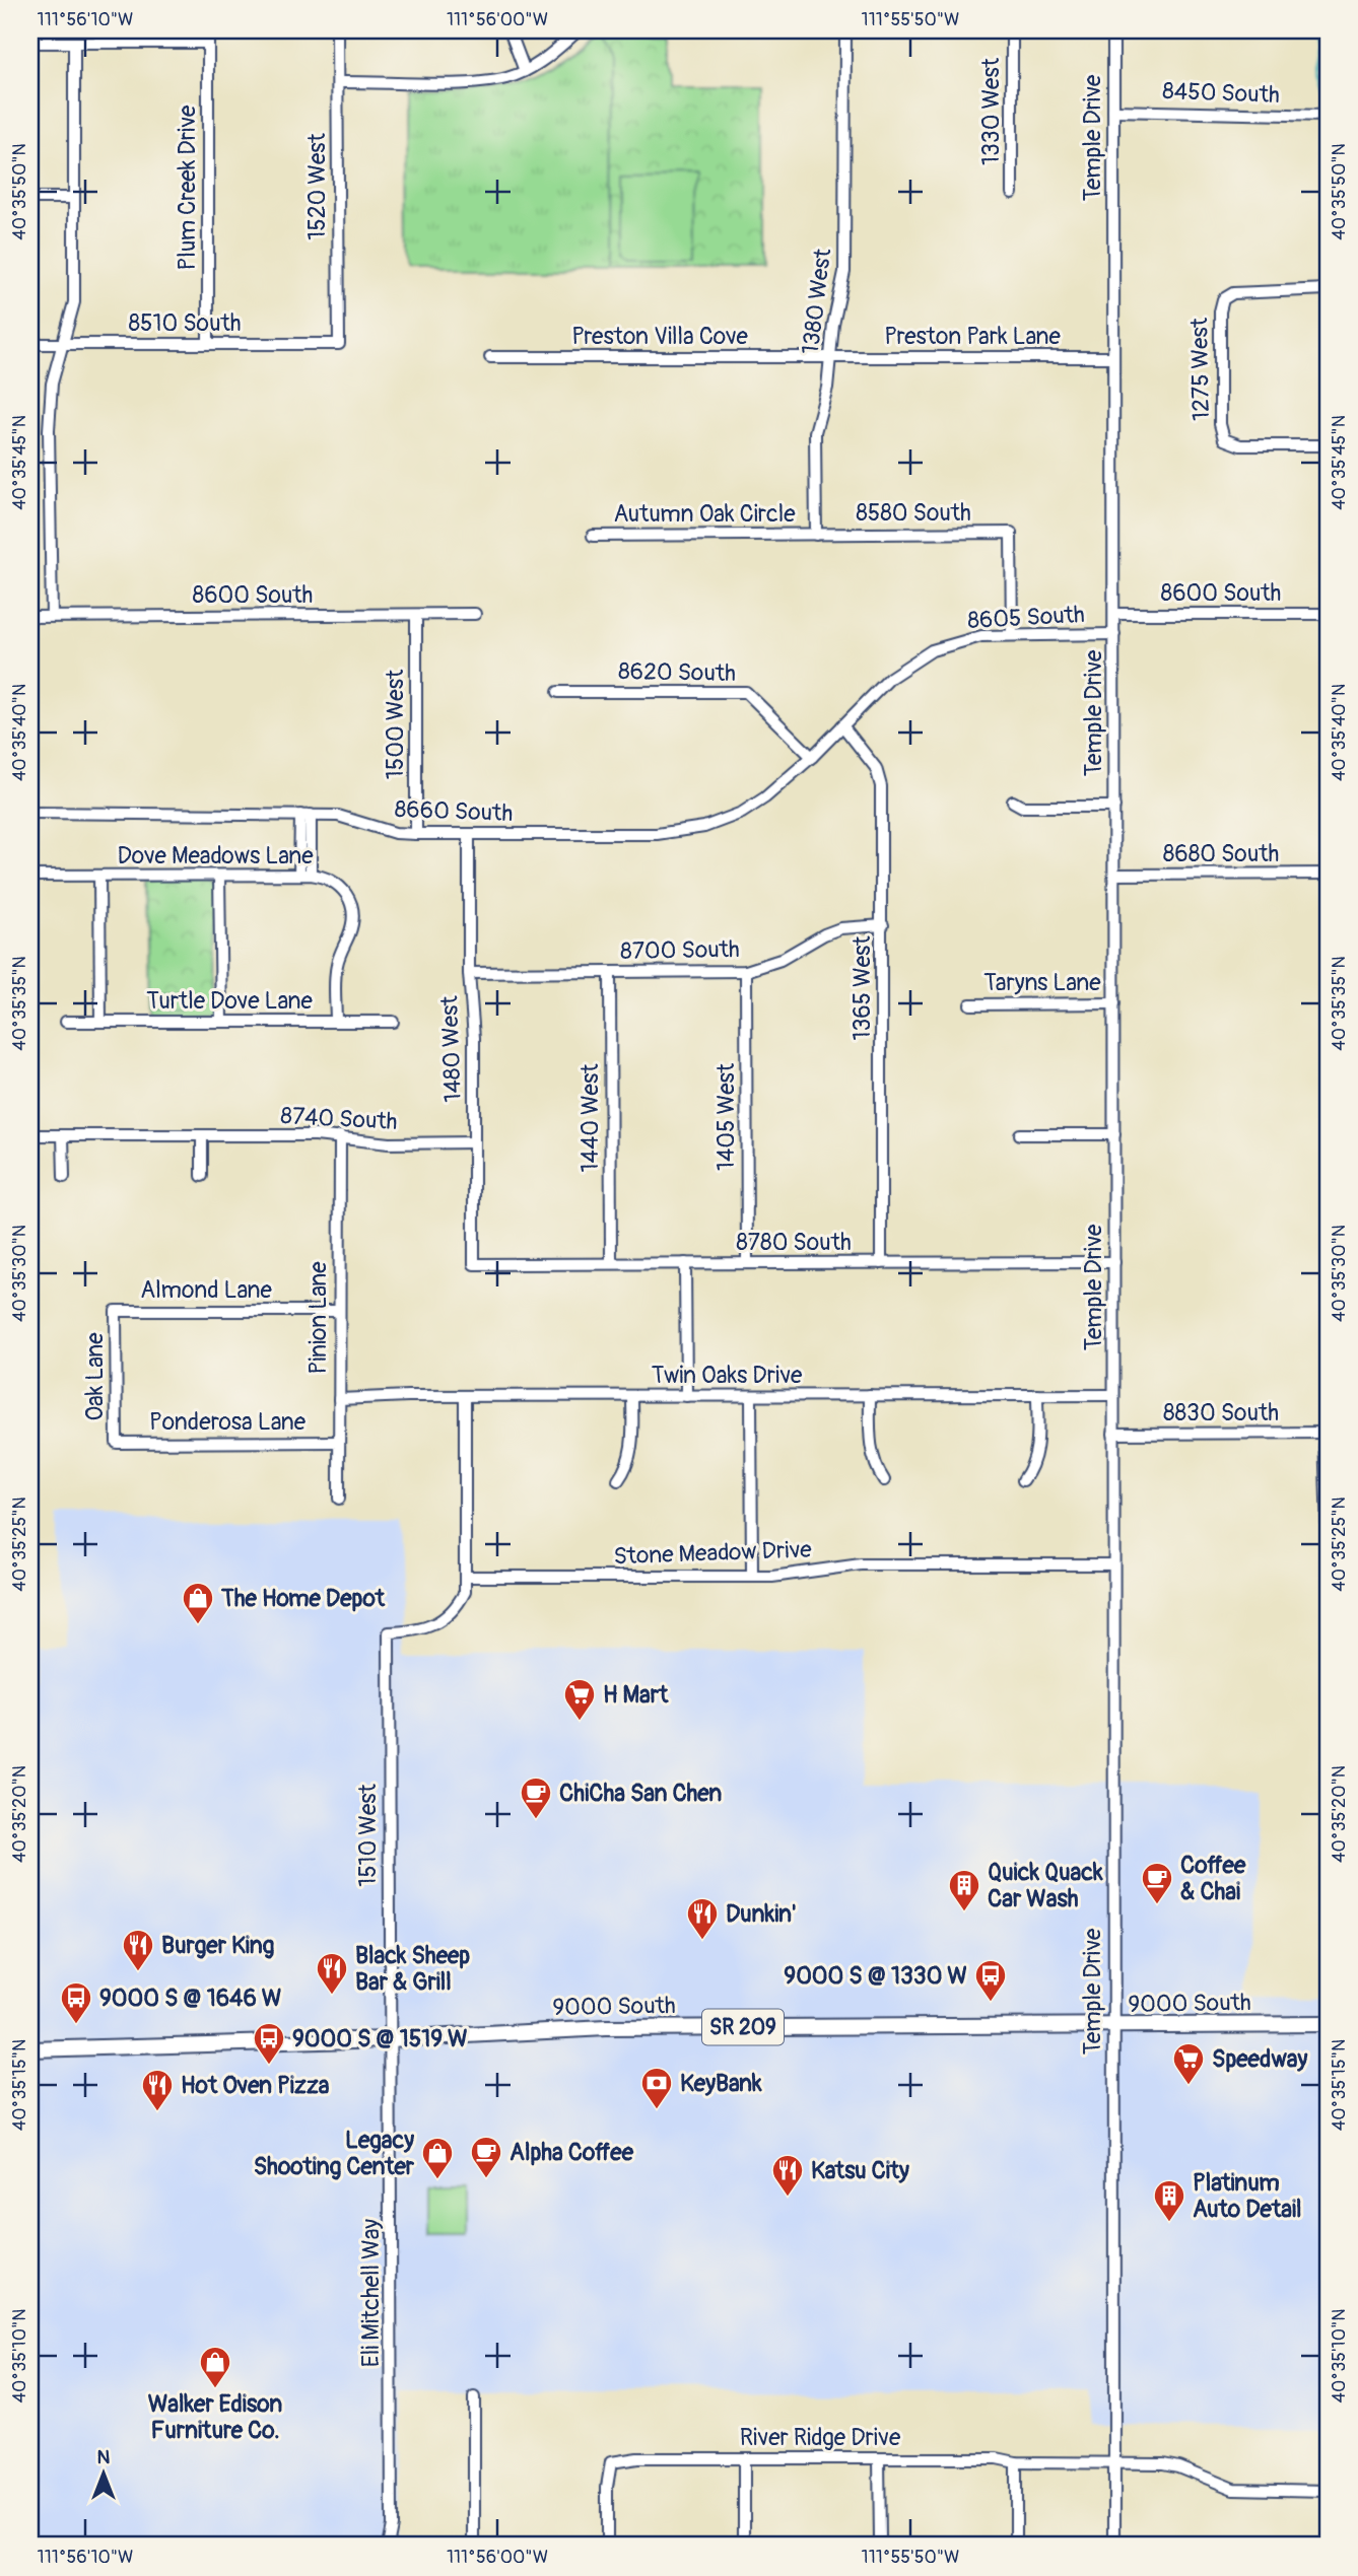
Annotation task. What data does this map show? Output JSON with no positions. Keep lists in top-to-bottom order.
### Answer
{
  "streets": {
    "main road": ["9000 South", "SR 209"],
    "street": [
      "8450 South",
      "1330 West",
      "Temple Drive",
      "1520 West",
      "Plum Creek Drive",
      "1380 West",
      "8510 South",
      "Preston Villa Cove",
      "Preston Park Lane",
      "1275 West",
      "8580 South",
      "Autumn Oak Circle",
      "8600 South",
      "8605 South",
      "8620 South",
      "1500 West",
      "8660 South",
      "8680 South",
      "Dove Meadows Lane",
      "8700 South",
      "Taryns Lane",
      "1365 West",
      "Turtle Dove Lane",
      "1480 West",
      "1405 West",
      "8740 South",
      "1440 West",
      "8780 South",
      "Almond Lane",
      "Pinion Lane",
      "Twin Oaks Drive",
      "Oak Lane",
      "8830 South",
      "Ponderosa Lane",
      "Stone Meadow Drive",
      "1510 West",
      "Eli Mitchell Way",
      "River Ridge Drive"
    ]
  },
  "crossings": [
    ["8450 South", "Temple Drive"],
    ["Temple Drive", "Preston Park Lane"],
    ["Temple Drive", "8600 South"],
    ["Temple Drive", "8605 South"],
    ["Temple Drive", "8680 South"],
    ["Temple Drive", "Taryns Lane"],
    ["Temple Drive", "8780 South"],
    ["Temple Drive", "Twin Oaks Drive"],
    ["Temple Drive", "8830 South"],
    ["Temple Drive", "Stone Meadow Drive"],
    ["Temple Drive", "9000 South"],
    ["Temple Drive", "River Ridge Drive"],
    ["1520 West", "8510 South"],
    ["Plum Creek Drive", "8510 South"],
    ["1380 West", "Preston Villa Cove"],
    ["1380 West", "Preston Park Lane"],
    ["1380 West", "8580 South"],
    ["1380 West", "Autumn Oak Circle"],
    ["Preston Villa Cove", "Preston Park Lane"],
    ["8580 South", "Autumn Oak Circle"],
    ["8580 South", "8605 South"],
    ["8600 South", "1500 West"],
    ["8605 South", "8620 South"],
    ["8605 South", "8660 South"],
    ["8605 South", "1365 West"],
    ["8620 South", "8660 South"],
    ["1500 West", "8660 South"],
    ["8660 South", "1480 West"],
    ["Dove Meadows Lane", "Turtle Dove Lane"],
    ["8700 South", "1365 West"],
    ["8700 South", "1480 West"],
    ["8700 South", "1405 West"],
    ["8700 South", "1440 West"],
    ["1365 West", "8780 South"],
    ["1480 West", "8740 South"],
    ["1480 West", "8780 South"],
    ["1405 West", "8780 South"],
    ["8740 South", "Pinion Lane"],
    ["1440 West", "8780 South"],
    ["Almond Lane", "Pinion Lane"],
    ["Almond Lane", "Oak Lane"],
    ["Pinion Lane", "Twin Oaks Drive"],
    ["Pinion Lane", "Ponderosa Lane"],
    ["Oak Lane", "Ponderosa Lane"],
    ["Stone Meadow Drive", "1510 West"],
    ["1510 West", "9000 South"],
    ["1510 West", "Eli Mitchell Way"],
    ["9000 South", "Eli Mitchell Way"]
  ],
  "places": {
    "shop": ["The Home Depot", "Legacy Shooting Center", "Walker Edison Furniture Co."],
    "supermarket": ["H Mart", "Speedway"],
    "cafe": ["ChiCha San Chen", "Coffee & Chai", "Alpha Coffee"],
    "building": ["Quick Quack Car Wash", "Platinum Auto Detail"],
    "restaurant": [
      "Dunkin'",
      "Burger King",
      "Black Sheep Bar & Grill",
      "Hot Oven Pizza",
      "Katsu City"
    ],
    "bus stop": ["9000 S @ 1330 W", "9000 S @ 1646 W", "9000 S @ 1519 W"],
    "bank": ["KeyBank"]
  },
  "north": "top",
  "coordinates": [
    "111°56'10\"W",
    "111°56'00\"W",
    "111°55'50\"W",
    "40°35'50\"N",
    "40°35'45\"N",
    "40°35'40\"N",
    "40°35'35\"N",
    "40°35'30\"N",
    "40°35'25\"N",
    "40°35'20\"N",
    "40°35'15\"N",
    "40°35'10\"N"
  ]
}
